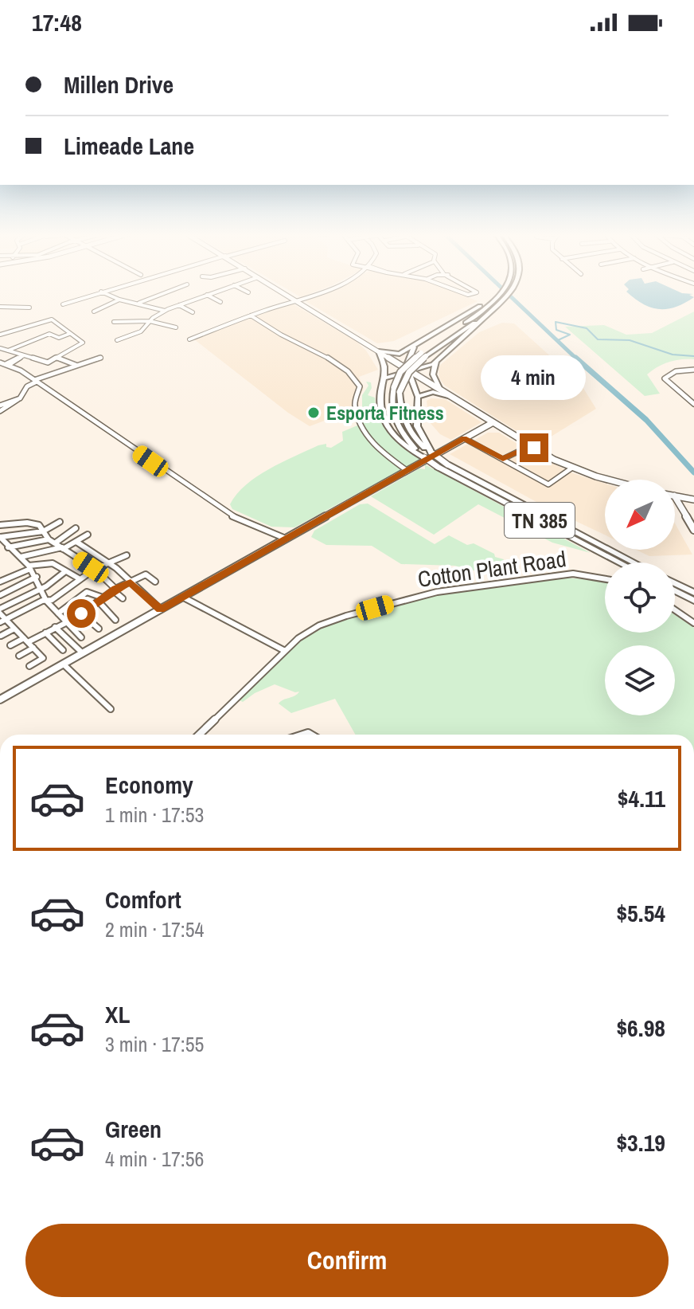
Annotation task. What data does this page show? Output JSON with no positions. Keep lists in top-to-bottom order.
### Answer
{
  "streets": {
    "highway": ["TN 385"],
    "street": ["Cotton Plant Road"]
  },
  "places": ["Esporta Fitness"],
  "north": "bottom left",
  "page": {
    "status": "17:48",
    "banner": ["Millen Drive", "Limeade Lane"],
    "bubble": "4 min",
    "list": [
      {
        "name": "Economy",
        "note": "1 min · 17:53",
        "value": "$4.11"
      },
      {
        "name": "Comfort",
        "note": "2 min · 17:54",
        "value": "$5.54"
      },
      {
        "name": "XL",
        "note": "3 min · 17:55",
        "value": "$6.98"
      },
      {
        "name": "Green",
        "note": "4 min · 17:56",
        "value": "$3.19"
      }
    ],
    "buttons": "Confirm"
  }
}
